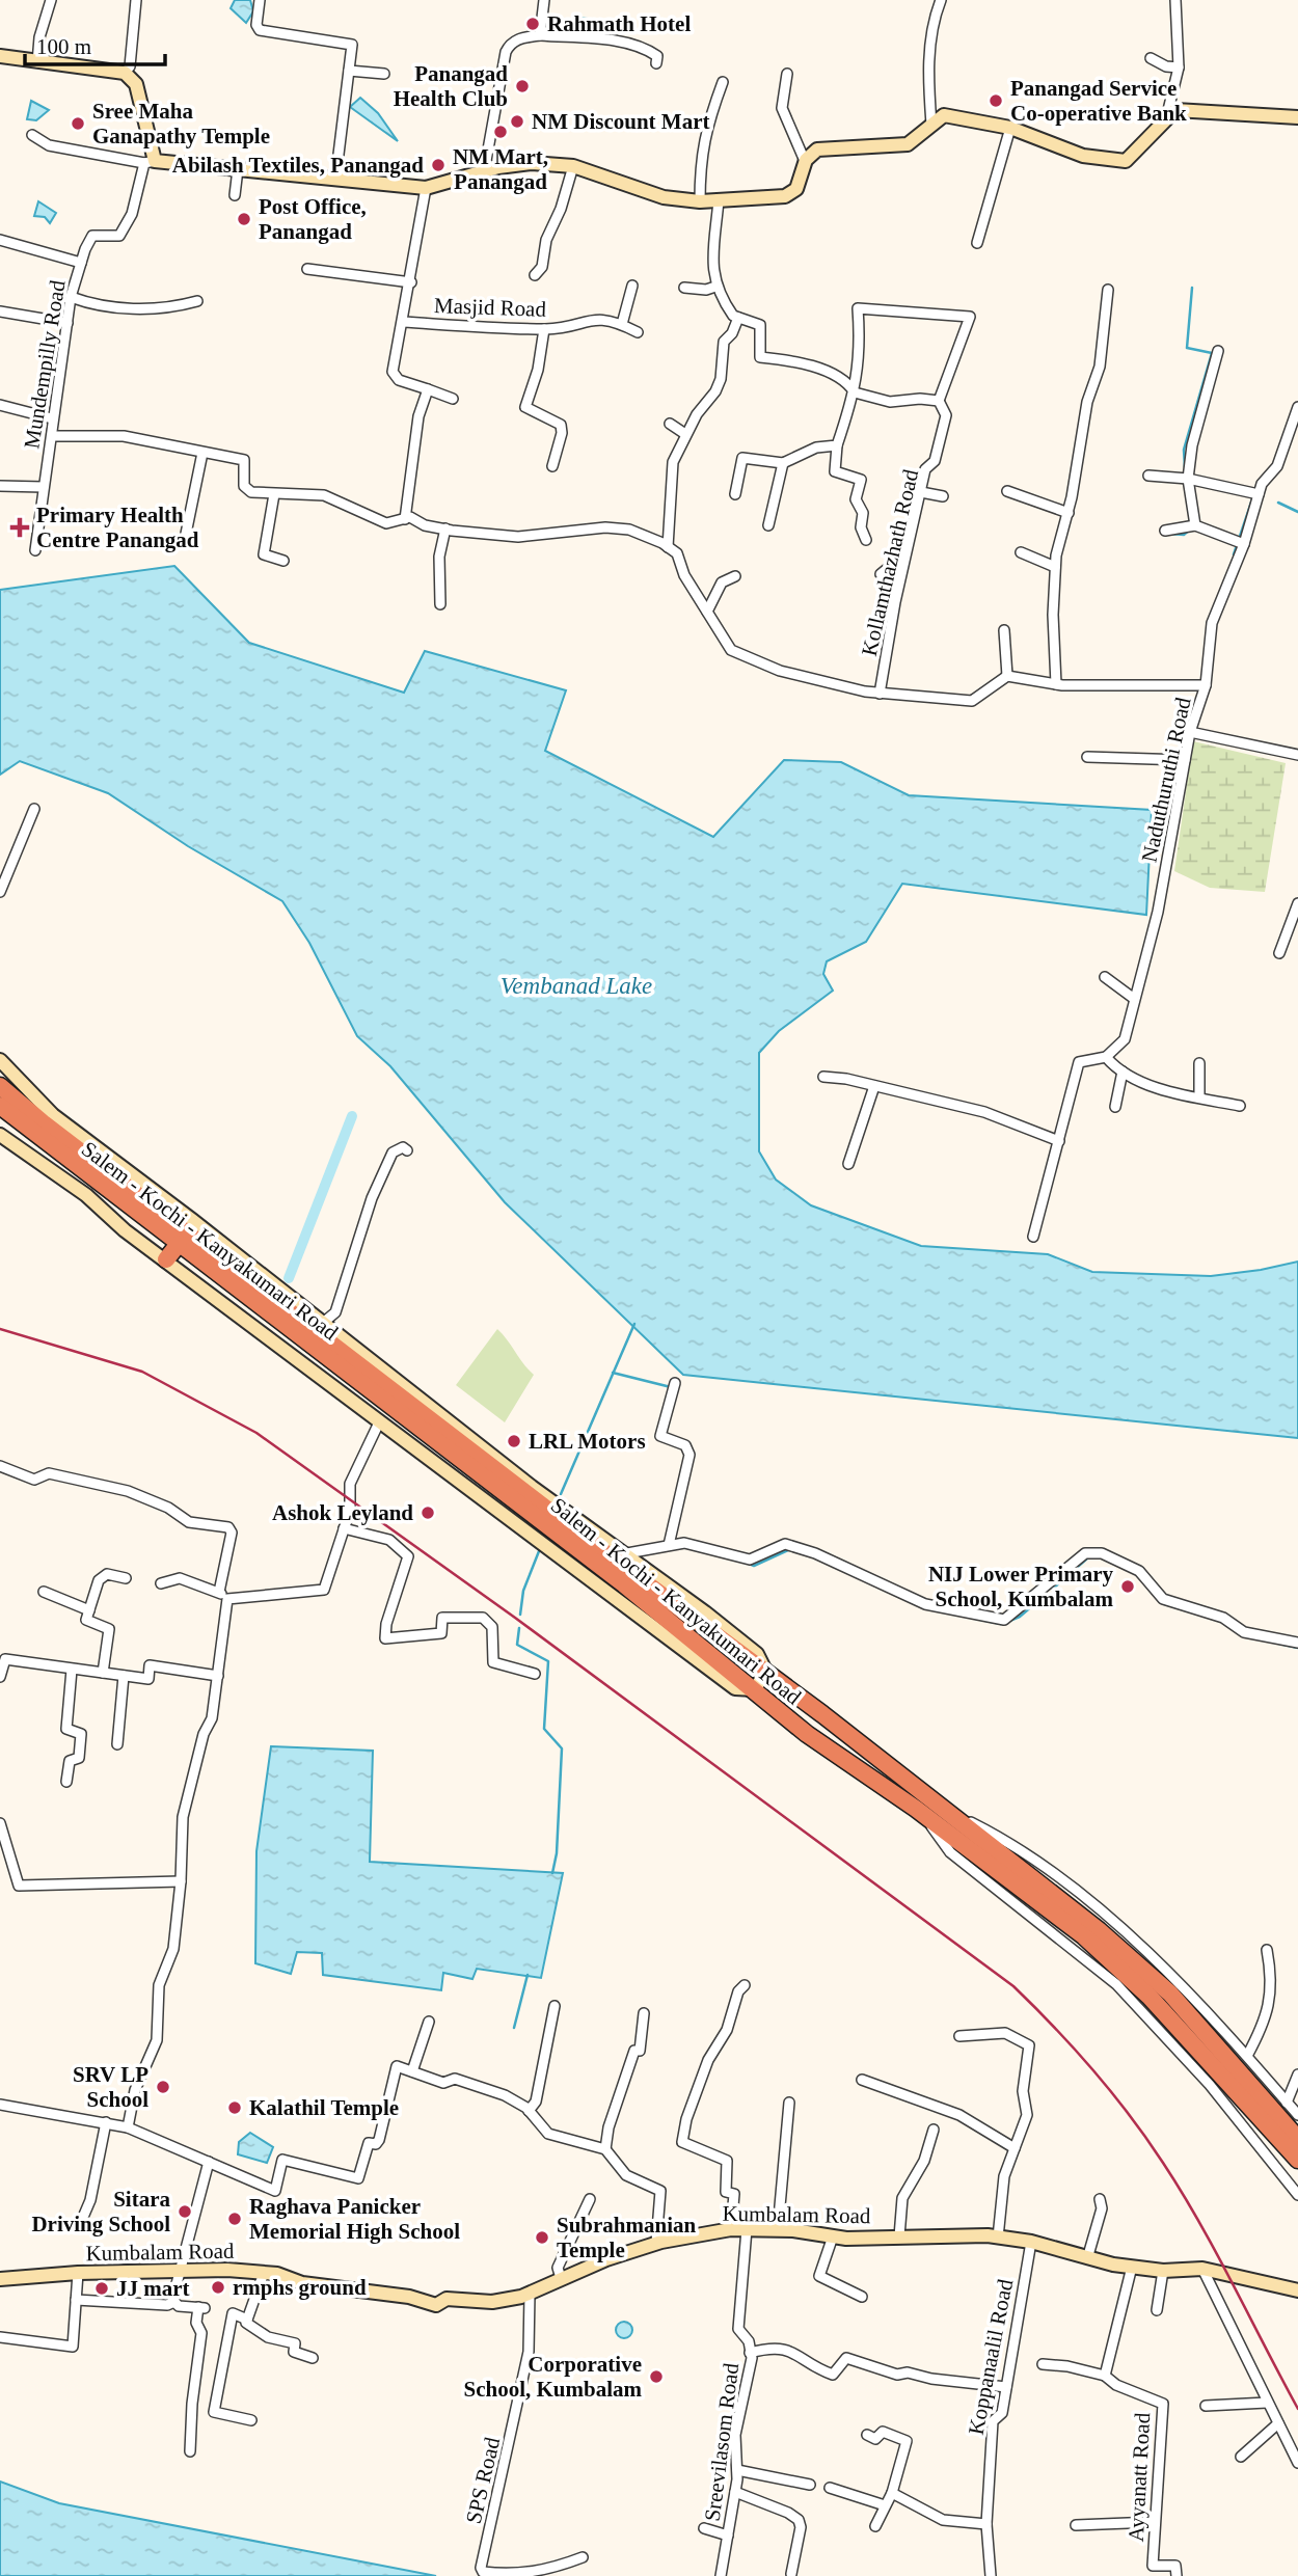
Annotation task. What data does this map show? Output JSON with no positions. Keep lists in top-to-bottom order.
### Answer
{
  "streets": {
    "highway": ["Salem - Kochi - Kanyakumari Road"],
    "main road": ["Kumbalam Road"],
    "street": [
      "Masjid Road",
      "Mundempilly Road",
      "Kollamthazhath Road",
      "Naduthuruthi Road",
      "Koppanaalil Road",
      "Sreevilasom Road",
      "Ayyanatt Road",
      "SPS Road"
    ]
  },
  "crossings": [
    ["Kumbalam Road", "Koppanaalil Road"],
    ["Kumbalam Road", "Sreevilasom Road"],
    ["Kumbalam Road", "SPS Road"]
  ],
  "water": ["Vembanad Lake"],
  "places": {
    "other": [
      "Rahmath Hotel",
      "Panangad Health Club",
      "Panangad Service Co-operative Bank",
      "NM Discount Mart",
      "Sree Maha Ganapathy Temple",
      "NM Mart, Panangad",
      "Abilash Textiles, Panangad",
      "Post Office, Panangad",
      "LRL Motors",
      "Ashok Leyland",
      "NIJ Lower Primary School, Kumbalam",
      "SRV LP School",
      "Kalathil Temple",
      "Sitara Driving School",
      "Raghava Panicker Memorial High School",
      "Subrahmanian Temple",
      "rmphs ground",
      "JJ mart",
      "Corporative School, Kumbalam"
    ],
    "health": ["Primary Health Centre Panangad"]
  },
  "scale_bar": "100 m"
}
